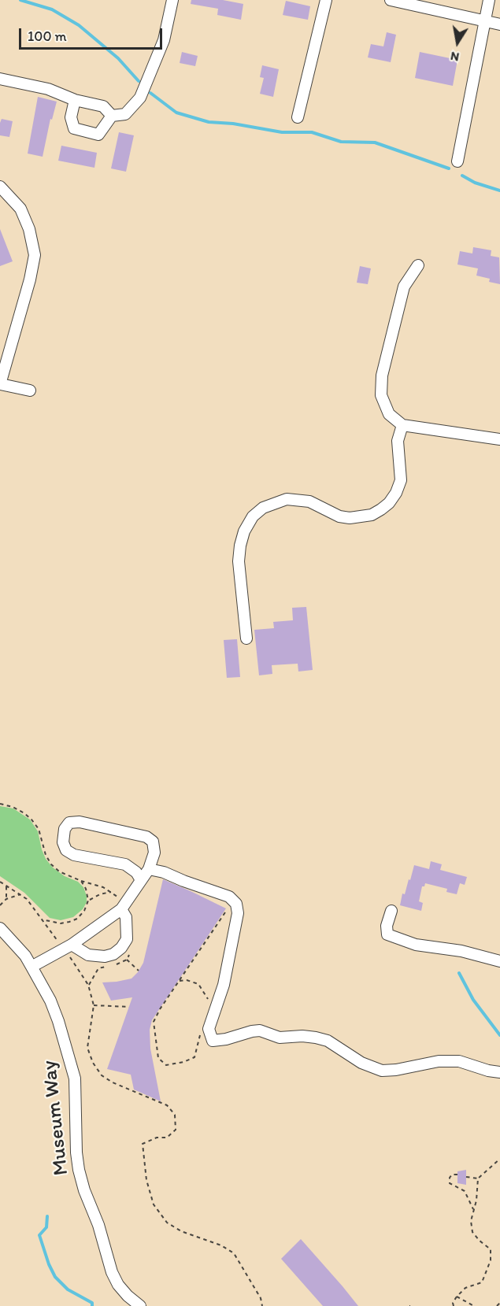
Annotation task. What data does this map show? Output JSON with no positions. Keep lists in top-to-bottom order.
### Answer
{
  "streets": {
    "street": ["Museum Way"]
  },
  "scale_bar": "100 m",
  "north": "bottom"
}
